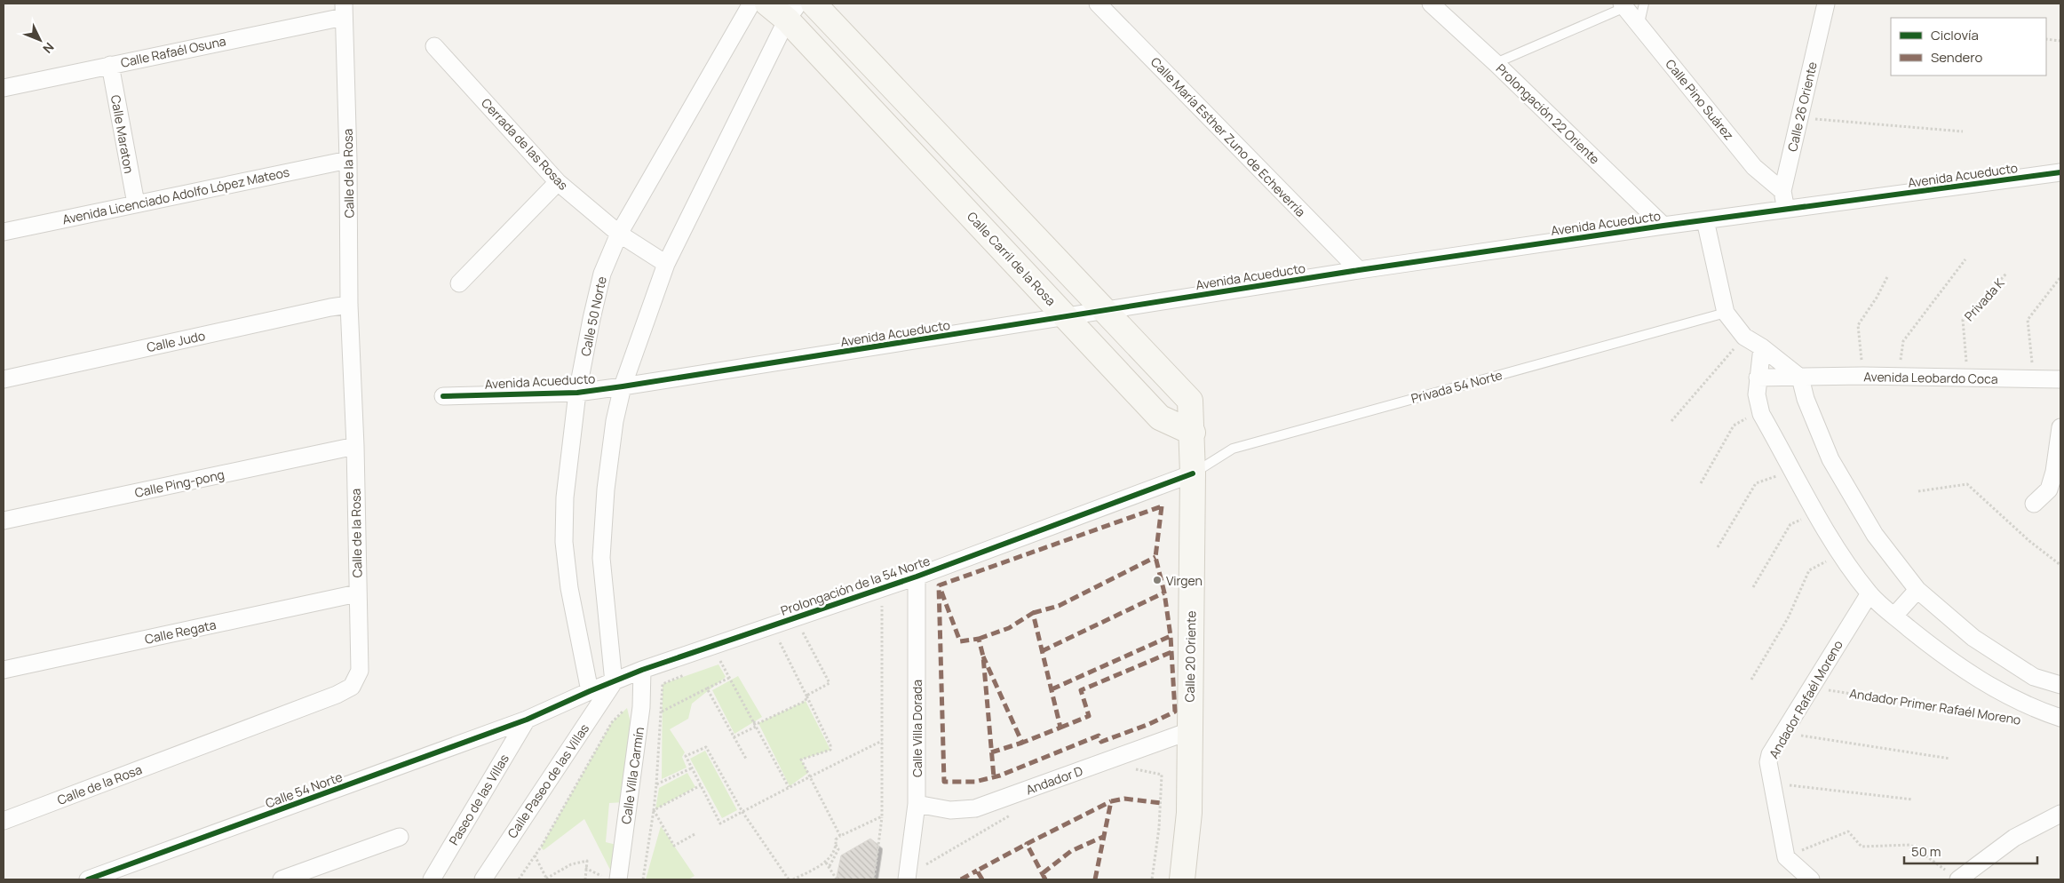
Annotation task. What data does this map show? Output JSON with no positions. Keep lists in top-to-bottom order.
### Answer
{
  "streets": {
    "main road": ["Calle Carril de la Rosa", "Calle 20 Oriente"],
    "street": [
      "Calle Rafaél Osuna",
      "Calle Pino Suárez",
      "Calle 26 Oriente",
      "Prolongación 22 Oriente",
      "Calle Maraton",
      "Calle María Esther Zuno de Echeverría",
      "Cerrada de las Rosas",
      "Calle de la Rosa",
      "Avenida Acueducto",
      "Avenida Licenciado Adolfo López Mateos",
      "Calle 50 Norte",
      "Calle Judo",
      "Avenida Leobardo Coca",
      "Calle Ping-pong",
      "Prolongación de la 54 Norte",
      "Calle Regata",
      "Andador Rafaél Moreno",
      "Calle Villa Dorada",
      "Calle Villa Carmín",
      "Andador D",
      "Calle Paseo de las Villas",
      "Calle 54 Norte",
      "Paseo de las Villas"
    ],
    "lane": ["Privada 54 Norte"],
    "path": ["Privada K", "Andador Primer Rafaél Moreno"]
  },
  "crossings": [
    ["Calle Rafaél Osuna", "Calle Maraton"],
    ["Calle Rafaél Osuna", "Calle de la Rosa"],
    ["Calle Pino Suárez", "Calle 26 Oriente"],
    ["Calle 26 Oriente", "Avenida Acueducto"],
    ["Prolongación 22 Oriente", "Avenida Acueducto"],
    ["Calle Maraton", "Avenida Licenciado Adolfo López Mateos"],
    ["Calle María Esther Zuno de Echeverría", "Avenida Acueducto"],
    ["Cerrada de las Rosas", "Calle 50 Norte"],
    ["Calle de la Rosa", "Avenida Licenciado Adolfo López Mateos"],
    ["Calle de la Rosa", "Calle Judo"],
    ["Calle de la Rosa", "Calle Ping-pong"],
    ["Calle de la Rosa", "Calle Regata"],
    ["Avenida Acueducto", "Calle Carril de la Rosa"],
    ["Avenida Acueducto", "Calle 50 Norte"],
    ["Calle Carril de la Rosa", "Calle 20 Oriente"],
    ["Privada K", "Avenida Leobardo Coca"],
    ["Calle 50 Norte", "Prolongación de la 54 Norte"],
    ["Privada 54 Norte", "Prolongación de la 54 Norte"],
    ["Privada 54 Norte", "Calle 20 Oriente"],
    ["Prolongación de la 54 Norte", "Calle 20 Oriente"],
    ["Prolongación de la 54 Norte", "Calle Villa Dorada"],
    ["Prolongación de la 54 Norte", "Calle Villa Carmín"],
    ["Prolongación de la 54 Norte", "Calle Paseo de las Villas"],
    ["Prolongación de la 54 Norte", "Calle 54 Norte"],
    ["Prolongación de la 54 Norte", "Paseo de las Villas"],
    ["Calle 20 Oriente", "Andador D"],
    ["Andador Rafaél Moreno", "Andador Primer Rafaél Moreno"],
    ["Calle Villa Dorada", "Andador D"],
    ["Calle 54 Norte", "Paseo de las Villas"]
  ],
  "places": ["Virgen"],
  "legend": ["Ciclovía", "Sendero"],
  "scale_bar": "50 m",
  "north": "bottom right"
}
